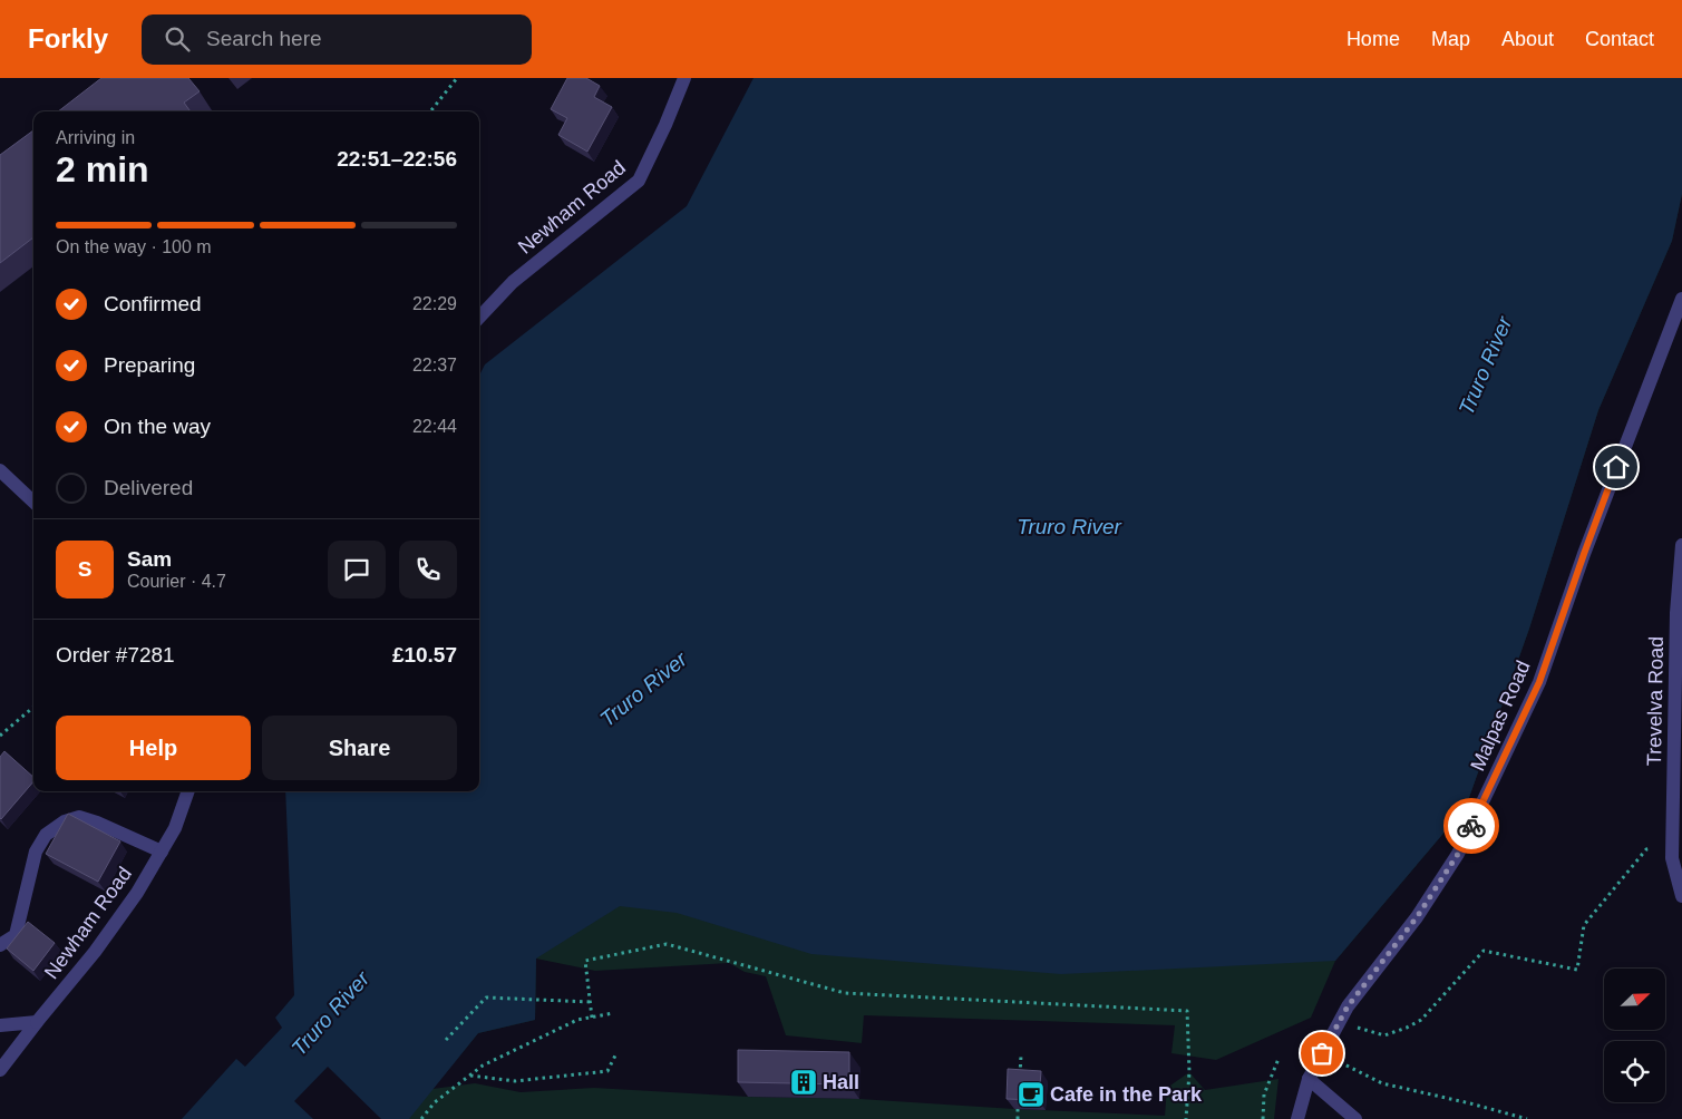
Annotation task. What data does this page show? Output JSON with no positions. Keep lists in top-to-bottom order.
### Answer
{
  "streets": {
    "street": ["Newham Road", "Trevelva Road", "Malpas Road"]
  },
  "water": ["Truro River"],
  "places": {
    "building": ["Hall"],
    "cafe": ["Cafe in the Park"]
  },
  "north": "top right",
  "page": {
    "header": "Forkly",
    "search": "Search here",
    "nav": [
      "Home",
      "Map",
      "About",
      "Contact"
    ],
    "heading": ["2 min", "Arriving in", "22:51–22:56"],
    "panel": [
      "Sam",
      "Courier · 4.7",
      "Order #7281",
      "£10.57"
    ],
    "bar": "On the way · 100 m",
    "list": [
      ["Confirmed", "22:29"],
      ["Preparing", "22:37"],
      ["On the way", "22:44"],
      "Delivered"
    ],
    "round": "S",
    "buttons": ["Help", "Share"]
  }
}
